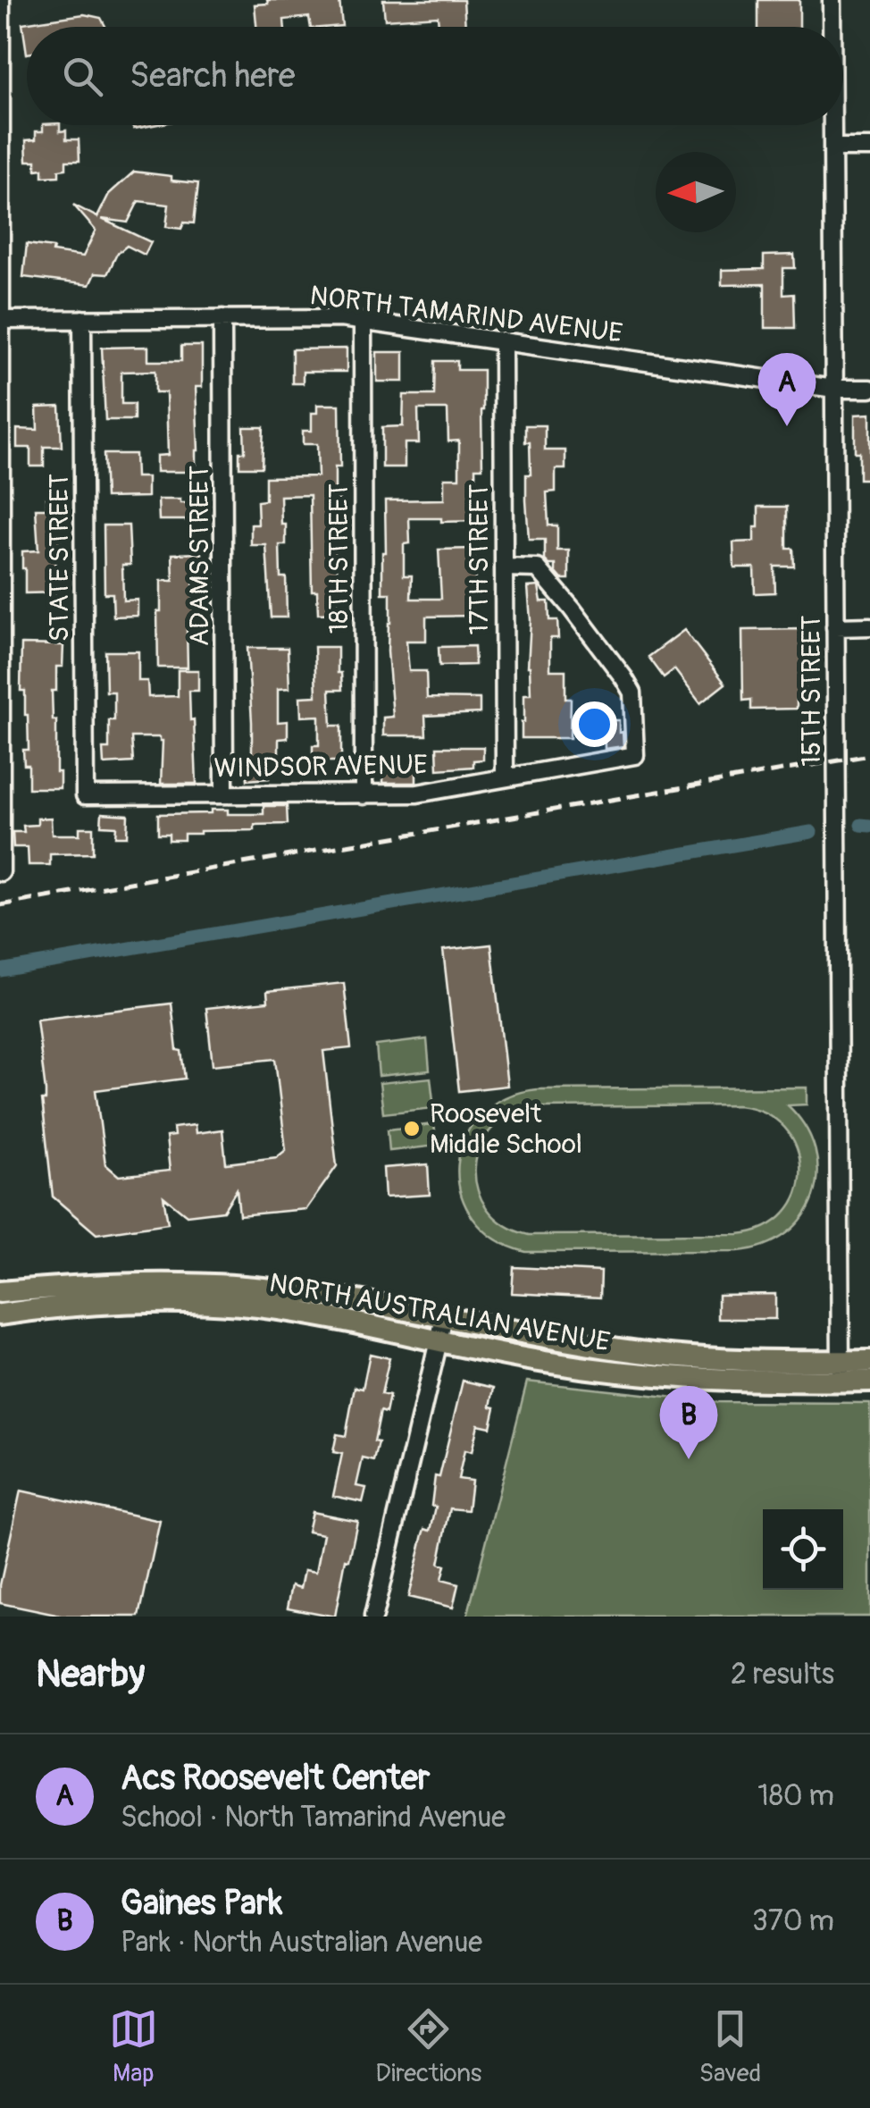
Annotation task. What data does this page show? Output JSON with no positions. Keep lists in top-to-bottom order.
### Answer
{
  "streets": {
    "main road": ["NORTH AUSTRALIAN AVENUE"],
    "street": [
      "NORTH TAMARIND AVENUE",
      "ADAMS STREET",
      "STATE STREET",
      "18TH STREET",
      "17TH STREET",
      "15TH STREET",
      "WINDSOR AVENUE"
    ]
  },
  "crossings": [
    ["NORTH TAMARIND AVENUE", "ADAMS STREET"],
    ["NORTH TAMARIND AVENUE", "STATE STREET"],
    ["NORTH TAMARIND AVENUE", "18TH STREET"],
    ["NORTH TAMARIND AVENUE", "17TH STREET"],
    ["NORTH TAMARIND AVENUE", "15TH STREET"],
    ["ADAMS STREET", "WINDSOR AVENUE"],
    ["STATE STREET", "WINDSOR AVENUE"],
    ["18TH STREET", "WINDSOR AVENUE"],
    ["17TH STREET", "WINDSOR AVENUE"],
    ["15TH STREET", "NORTH AUSTRALIAN AVENUE"]
  ],
  "places": ["Roosevelt Middle School"],
  "north": "left",
  "page": {
    "search": "Search here",
    "pins": ["A", "B"],
    "heading": ["Nearby", "2 results"],
    "list": [
      {
        "mark": "A",
        "name": "Acs Roosevelt Center",
        "note": "School · North Tamarind Avenue",
        "value": "180 m"
      },
      {
        "mark": "B",
        "name": "Gaines Park",
        "note": "Park · North Australian Avenue",
        "value": "370 m"
      }
    ],
    "nav": ["Map", "Directions", "Saved"]
  }
}
